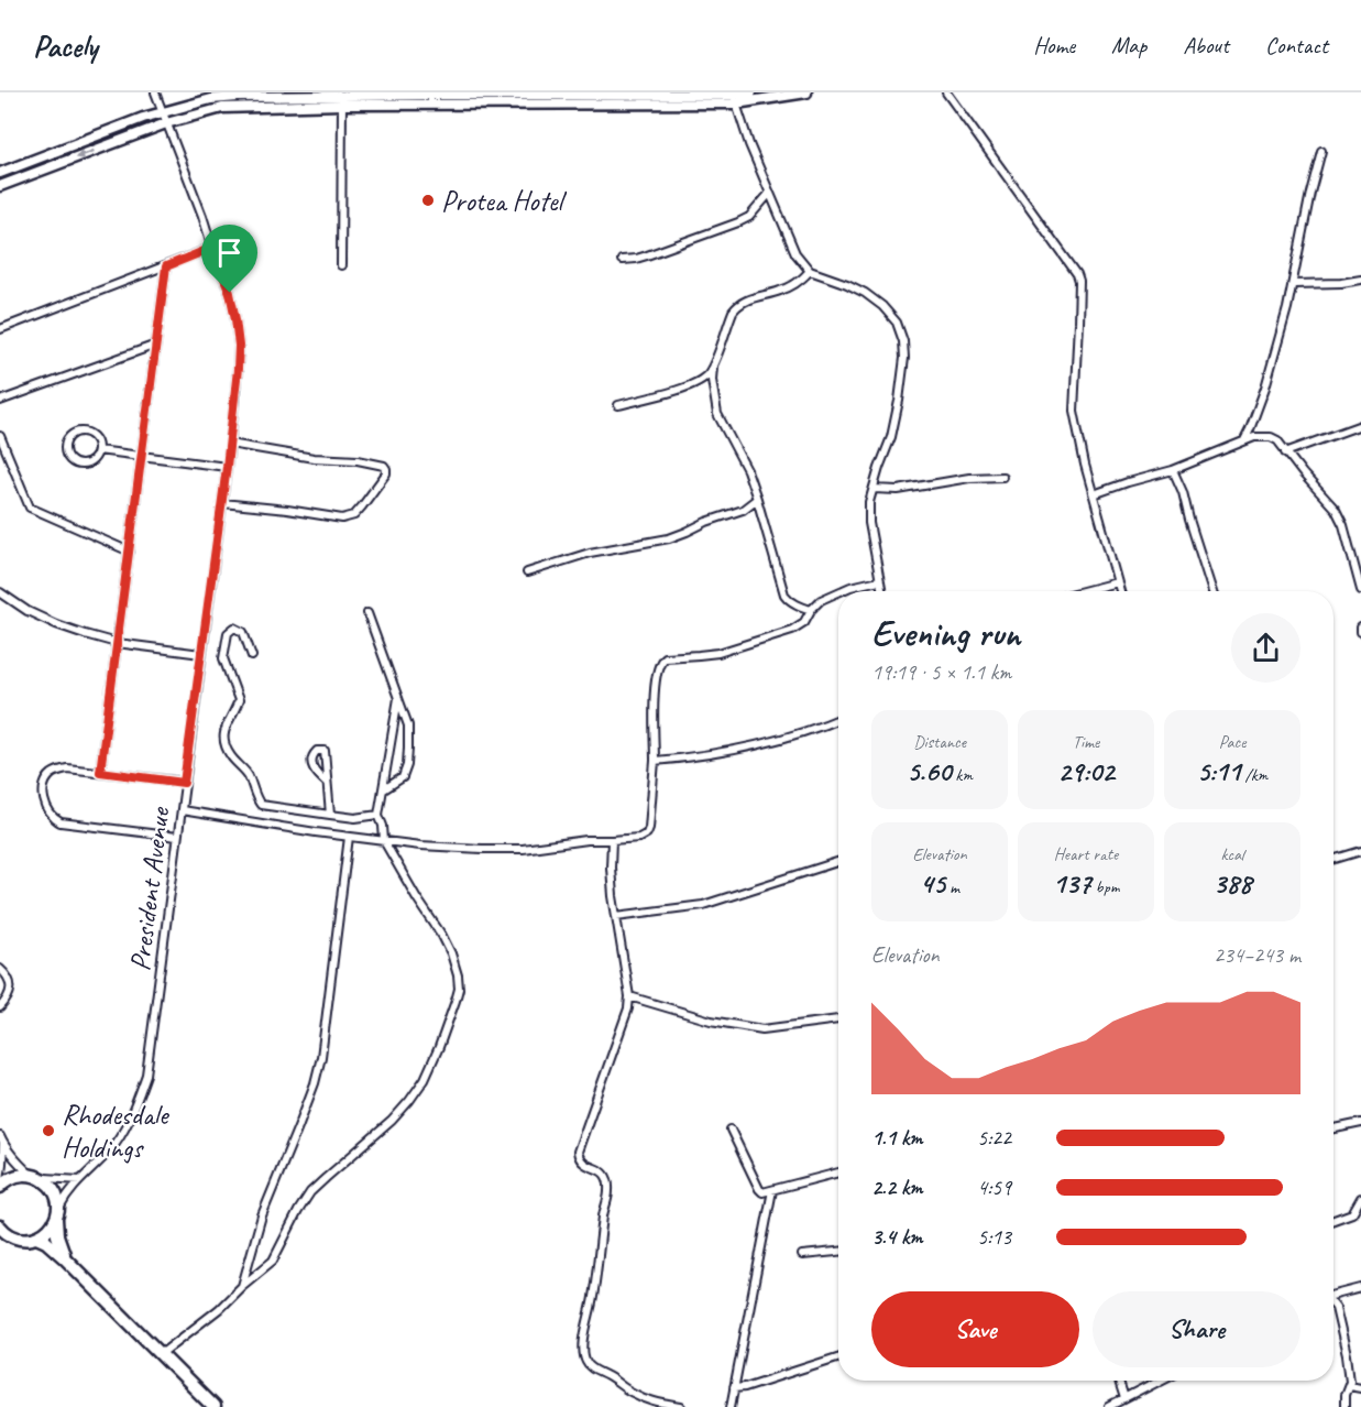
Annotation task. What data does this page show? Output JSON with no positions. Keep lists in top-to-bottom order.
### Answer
{
  "streets": {
    "street": ["President Avenue"]
  },
  "places": ["Protea Hotel", "Rhodesdale Holdings"],
  "page": {
    "header": "Pacely",
    "nav": [
      "Home",
      "Map",
      "About",
      "Contact"
    ],
    "heading": ["Evening run", "19:19 · 5 × 1.1 km"],
    "stats": [
      ["Distance", "5.60 km"],
      ["Time", "29:02"],
      ["Pace", "5:11 /km"],
      ["Elevation", "45 m"],
      ["Heart rate", "137 bpm"],
      ["kcal", "388"]
    ],
    "chart": ["Elevation", "234–243 m"],
    "list": [
      {
        "name": "1.1 km",
        "note": "5:22"
      },
      {
        "name": "2.2 km",
        "note": "4:59"
      },
      {
        "name": "3.4 km",
        "note": "5:13"
      }
    ],
    "buttons": ["Save", "Share"]
  }
}
